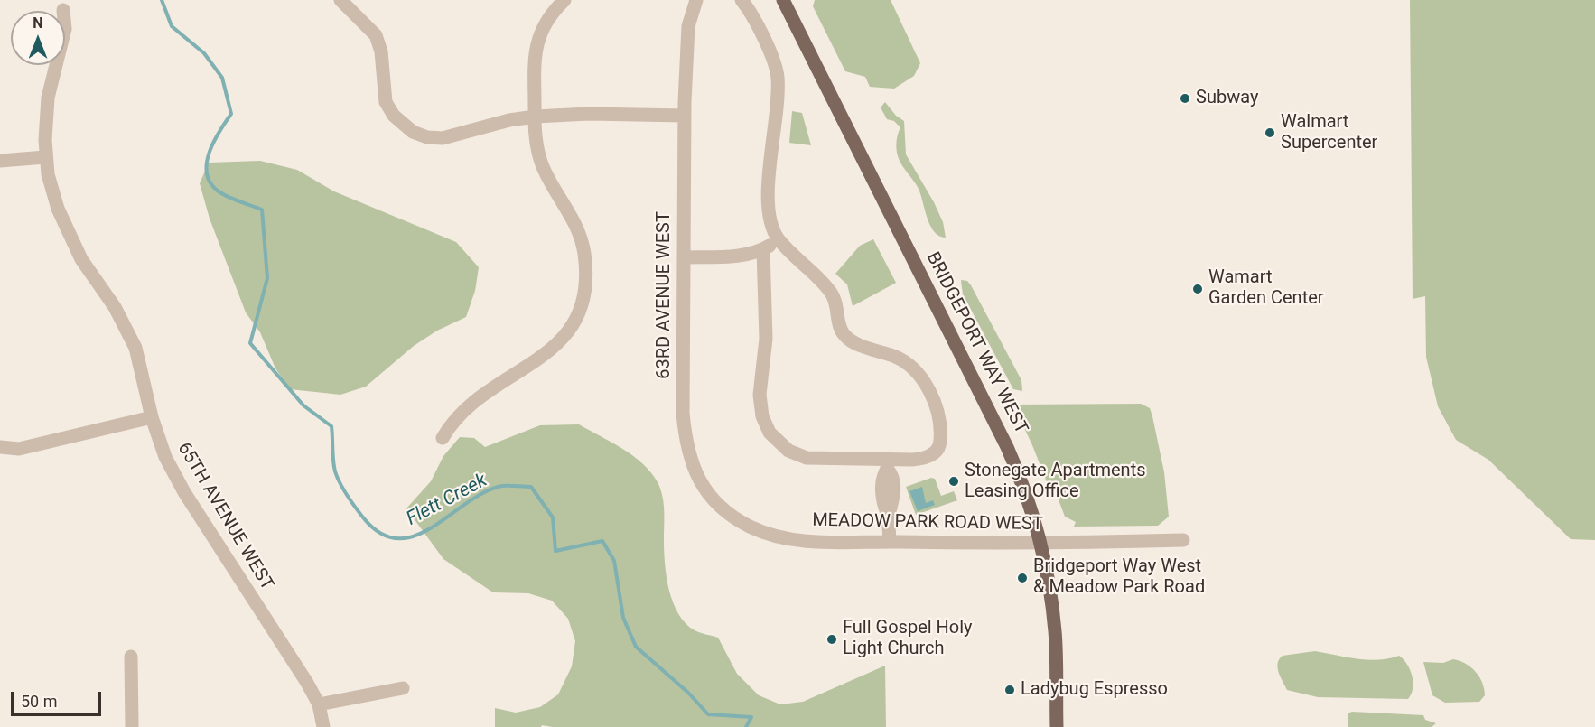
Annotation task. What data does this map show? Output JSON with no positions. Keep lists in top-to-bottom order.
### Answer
{
  "streets": {
    "main road": ["BRIDGEPORT WAY WEST"],
    "street": ["63RD AVENUE WEST", "65TH AVENUE WEST", "MEADOW PARK ROAD WEST"]
  },
  "crossings": [
    ["63RD AVENUE WEST", "MEADOW PARK ROAD WEST"],
    ["BRIDGEPORT WAY WEST", "MEADOW PARK ROAD WEST"]
  ],
  "water": ["Flett Creek"],
  "places": [
    "Subway",
    "Walmart Supercenter",
    "Wamart Garden Center",
    "Stonegate Apartments Leasing Office",
    "Bridgeport Way West & Meadow Park Road",
    "Full Gospel Holy Light Church",
    "Ladybug Espresso"
  ],
  "scale_bar": "50 m",
  "north": "top"
}
